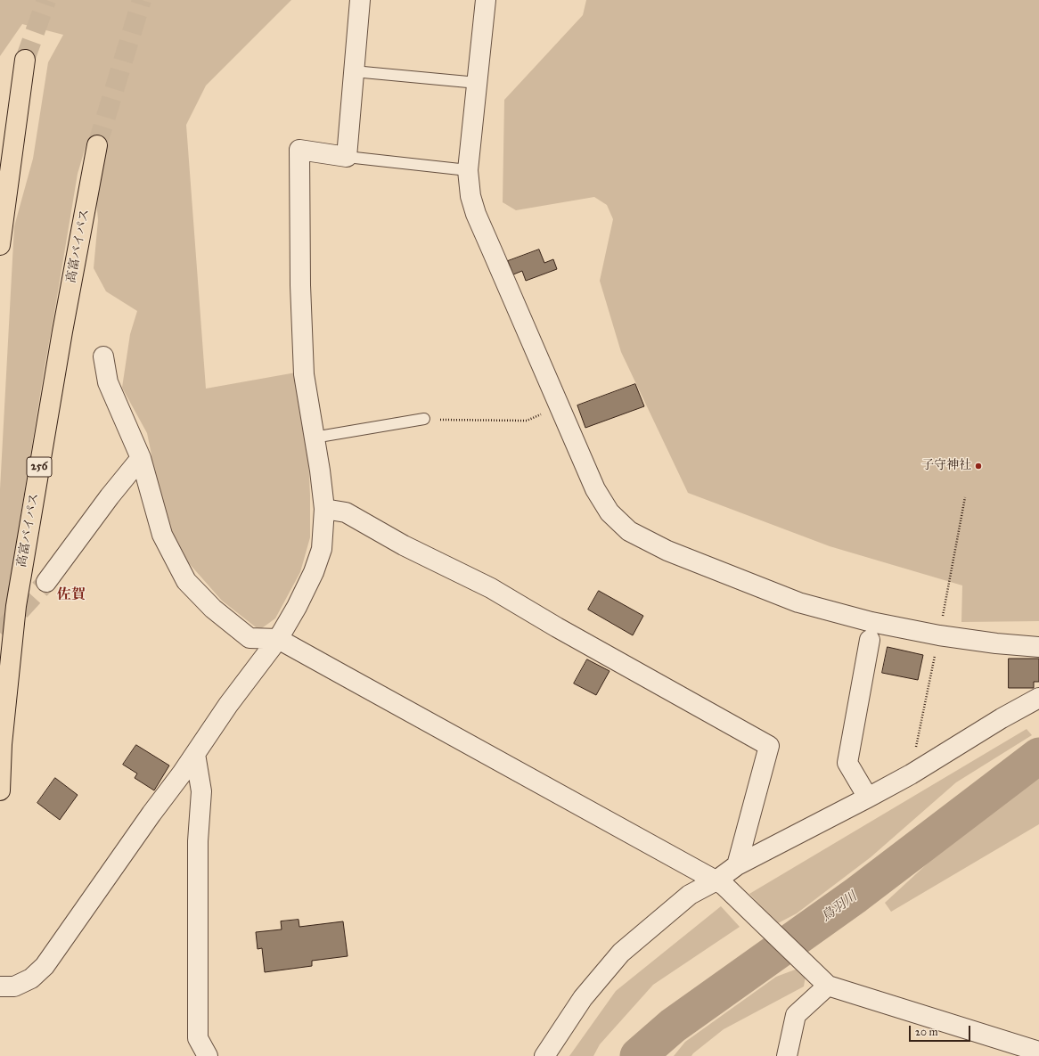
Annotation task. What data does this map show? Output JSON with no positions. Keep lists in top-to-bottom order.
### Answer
{
  "streets": {
    "highway": ["高富バイパス", "256"]
  },
  "districts": ["佐賀"],
  "water": ["鳥羽川"],
  "places": ["子守神社"],
  "scale_bar": "20 m"
}
